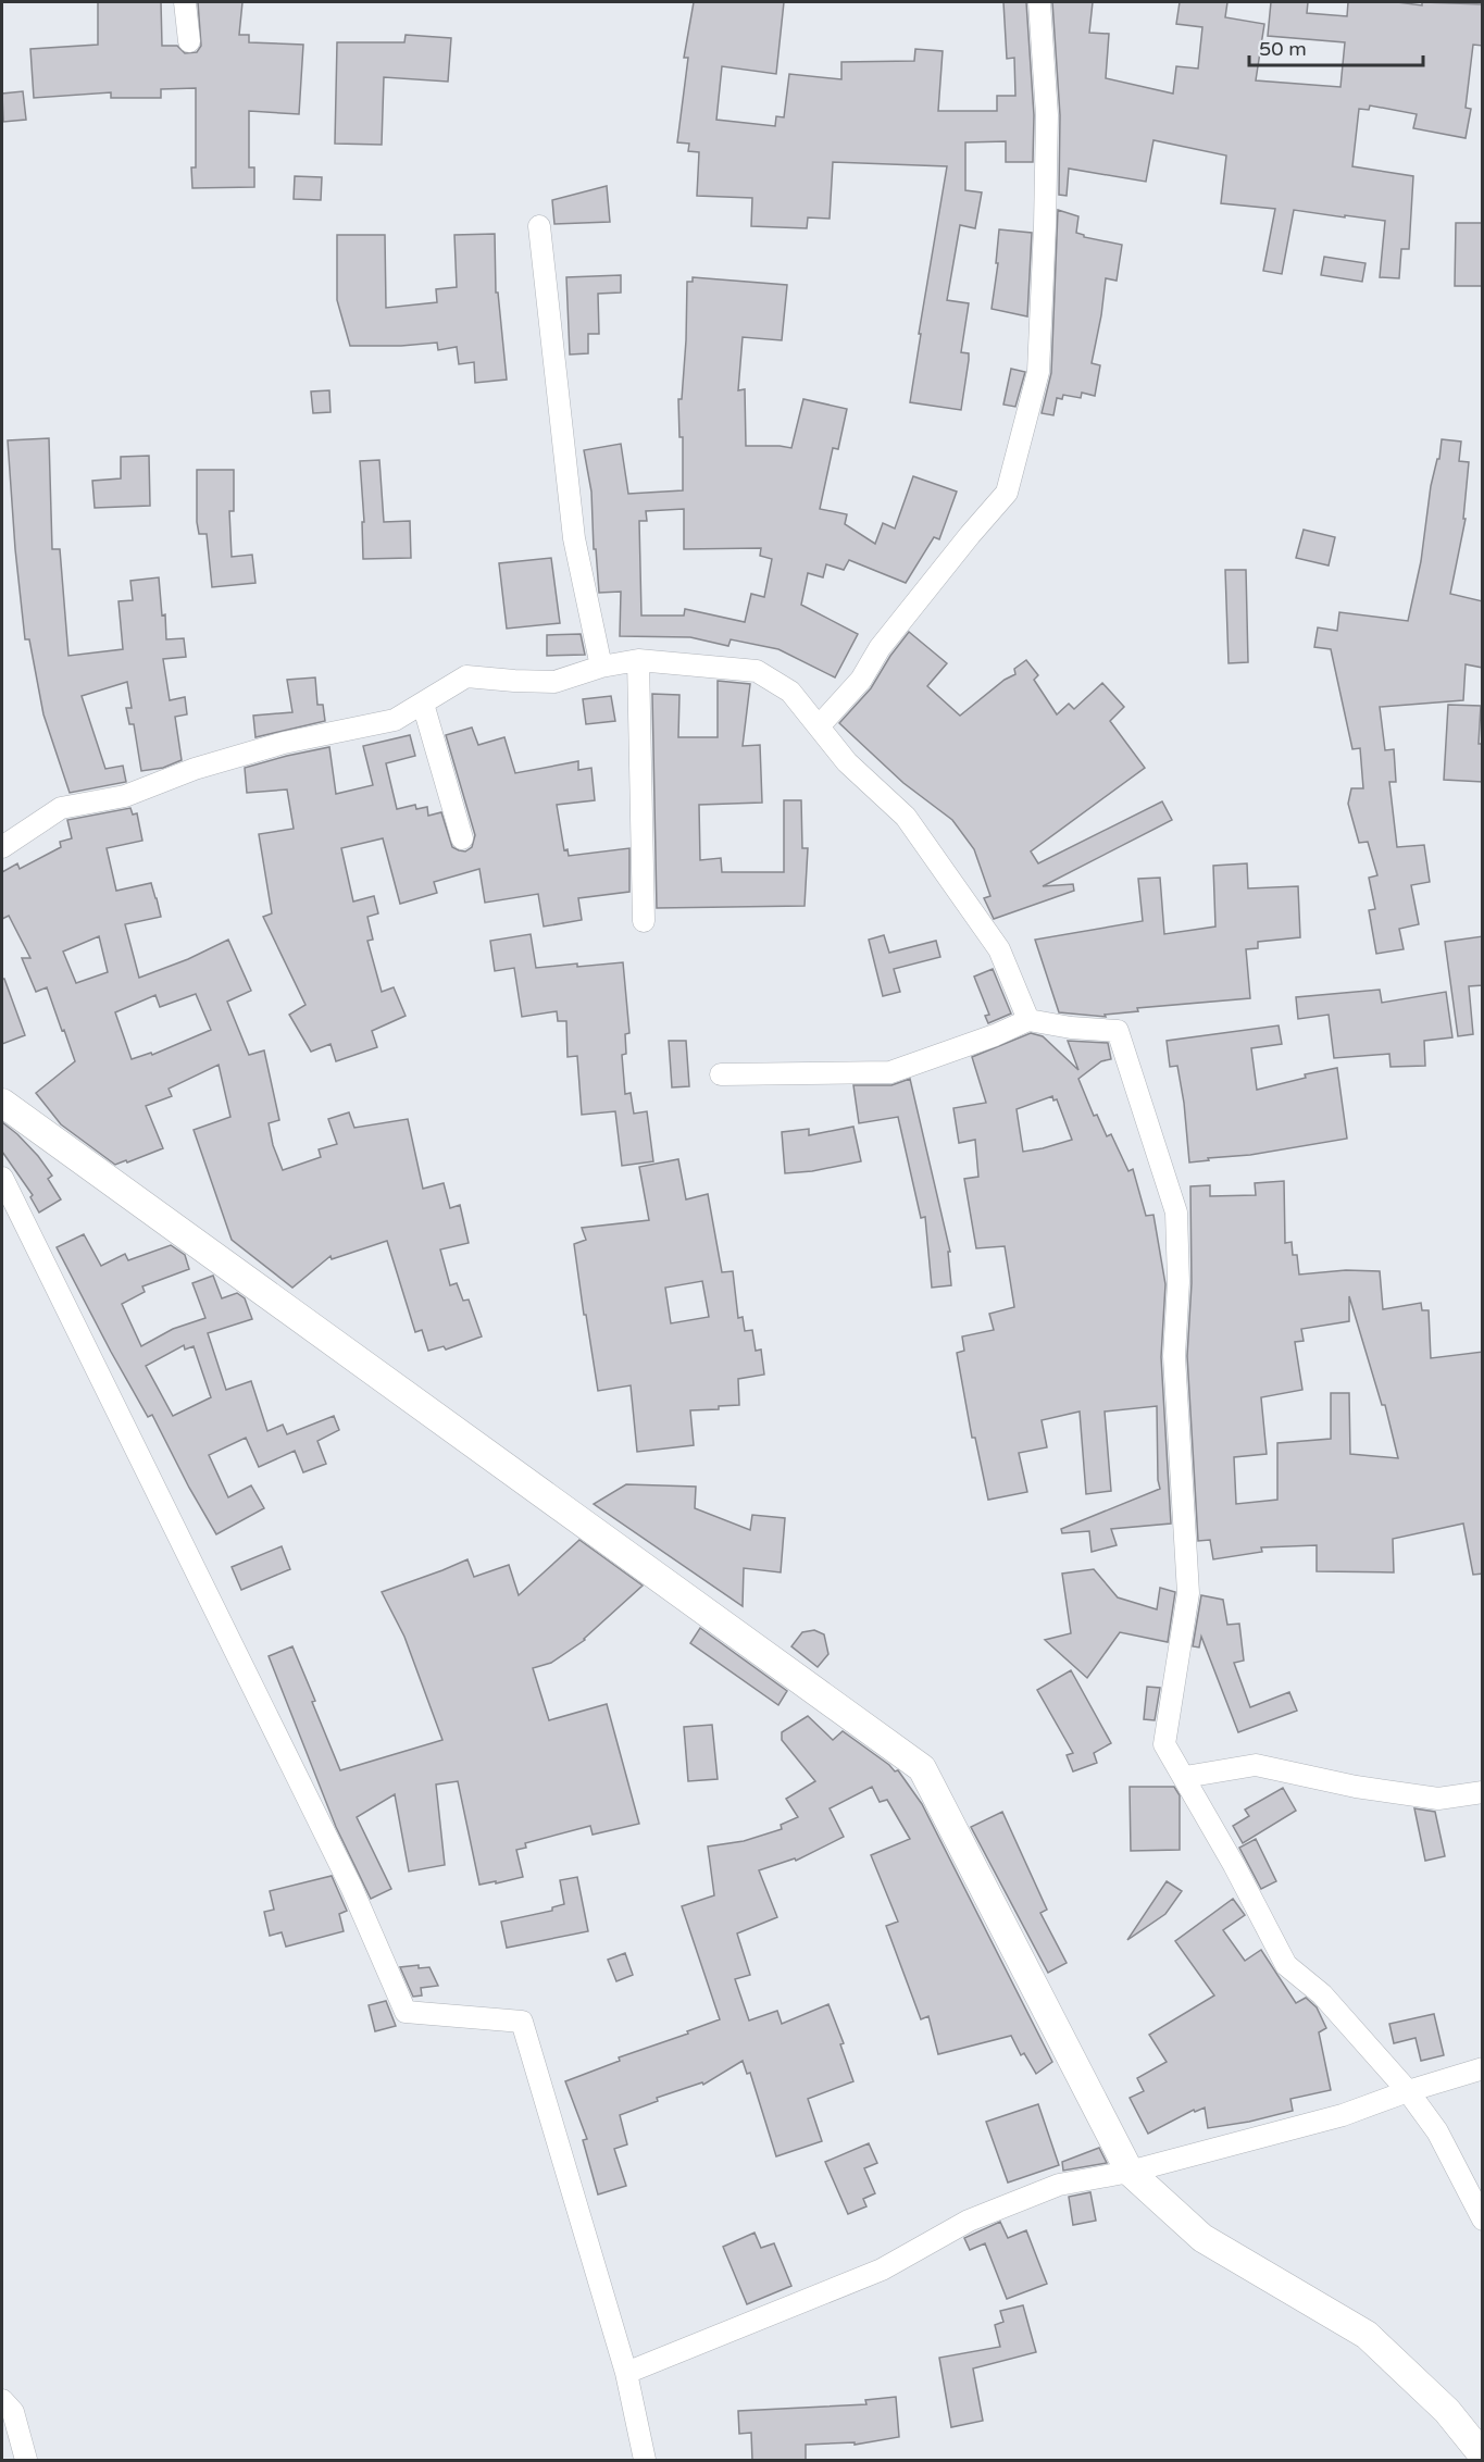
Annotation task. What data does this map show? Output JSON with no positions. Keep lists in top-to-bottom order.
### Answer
{
  "scale_bar": "50 m"
}
